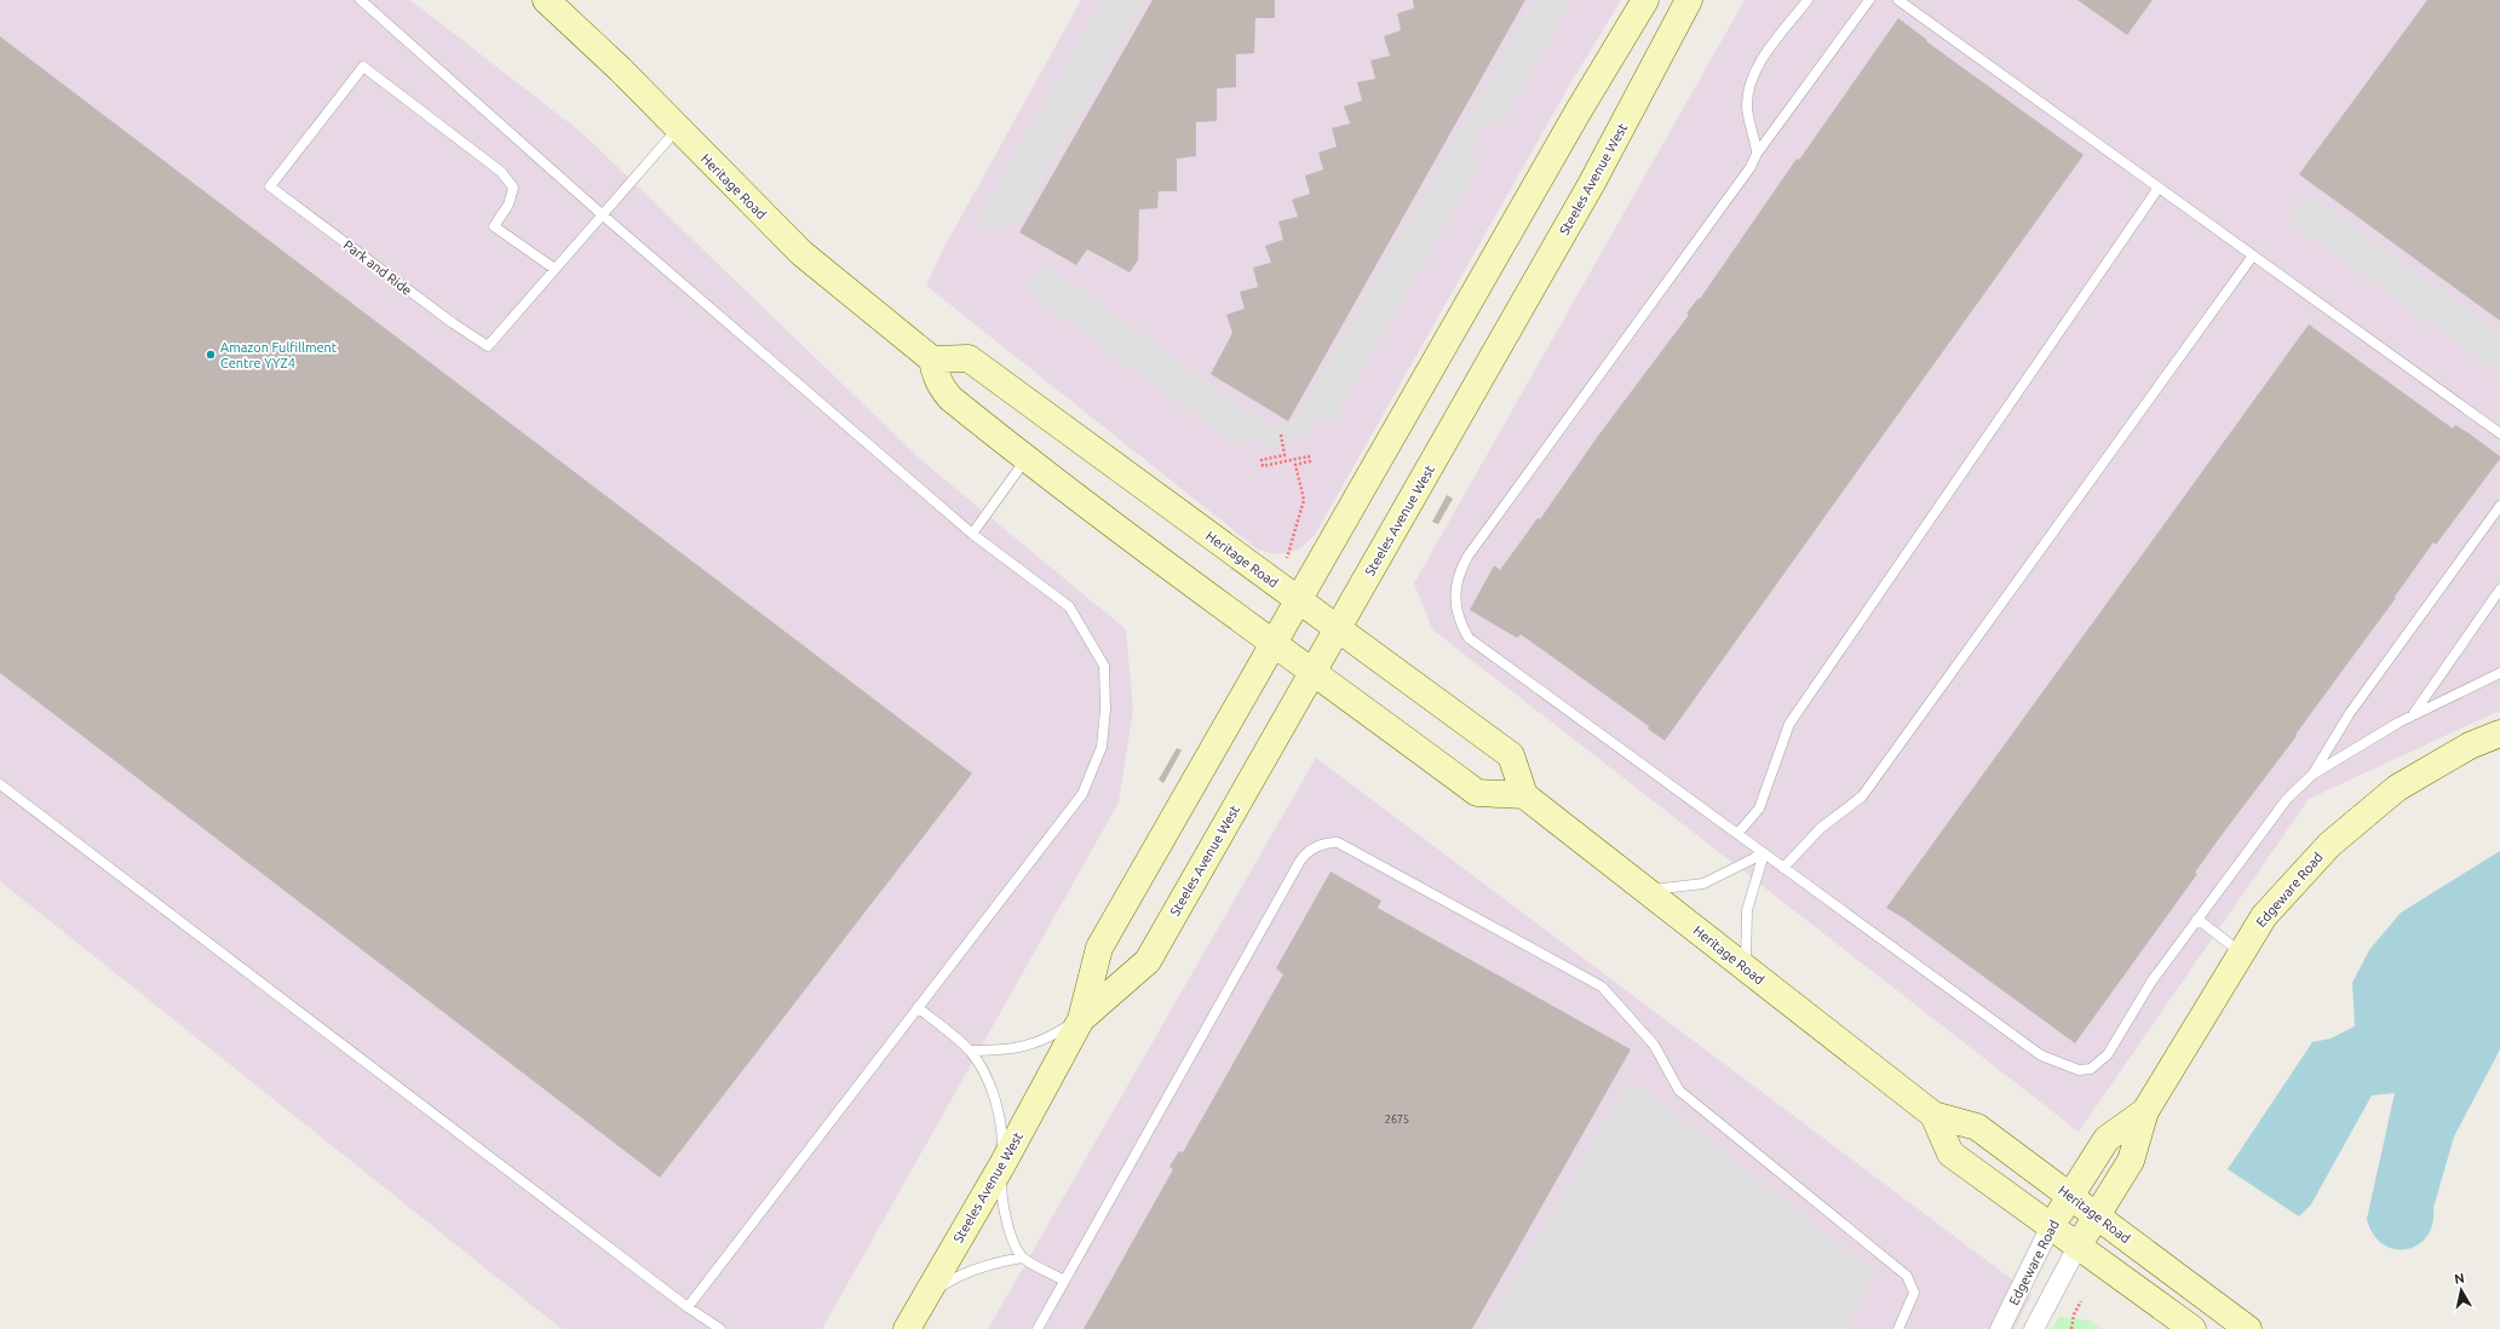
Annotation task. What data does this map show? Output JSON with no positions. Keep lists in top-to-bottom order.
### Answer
{
  "streets": {
    "main road": ["Steeles Avenue West", "Heritage Road", "Edgeware Road"],
    "lane": ["Park and Ride"]
  },
  "crossings": [
    ["Steeles Avenue West", "Heritage Road"],
    ["Heritage Road", "Edgeware Road"]
  ],
  "places": ["Amazon Fulfillment Centre YYZ4"],
  "house_numbers": ["2675"],
  "north": "top"
}
